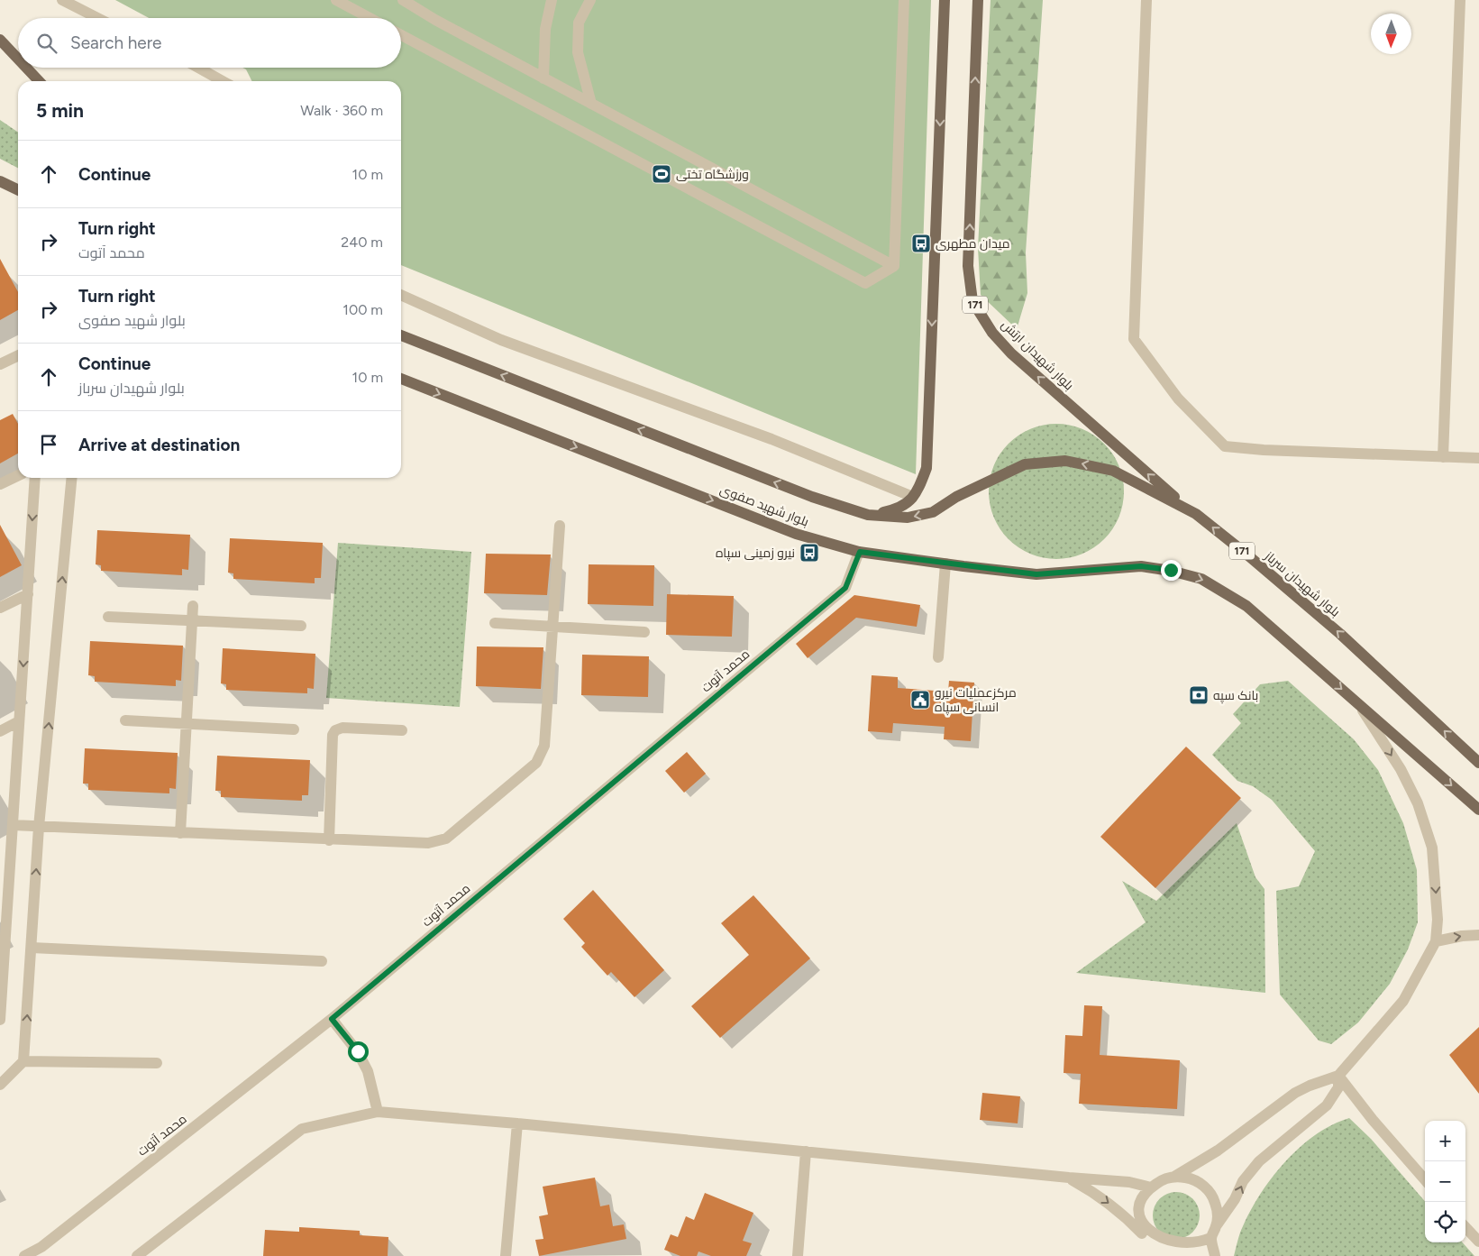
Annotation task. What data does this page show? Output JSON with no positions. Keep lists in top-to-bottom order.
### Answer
{
  "streets": {
    "main road": [
      "171",
      "بلوار شهیدان ارتش",
      "بلوار شهید صفوی",
      "بلوار شهیدان سرباز"
    ],
    "street": ["محمد آتوت"]
  },
  "crossings": [
    ["بلوار شهیدان ارتش", "بلوار شهیدان سرباز"],
    ["بلوار شهید صفوی", "بلوار شهیدان سرباز"],
    ["بلوار شهید صفوی", "محمد آتوت"]
  ],
  "one_way": ["بلوار شهیدان ارتش", "بلوار شهیدان سرباز"],
  "places": {
    "sports": ["ورزشگاه تختی"],
    "bus stop": ["میدان مطهری", "نیرو زمینی سپاه"],
    "bank": ["بانک سپه"],
    "public building": ["مرکزعملیات نیرو انسانی سپاه"]
  },
  "north": "bottom",
  "page": {
    "search": "Search here",
    "heading": ["5 min", "Walk · 360 m"],
    "list": [
      ["Continue", "10 m"],
      ["Turn right", "محمد آتوت", "240 m"],
      ["Turn right", "بلوار شهید صفوی", "100 m"],
      ["Continue", "بلوار شهیدان سرباز", "10 m"],
      "Arrive at destination"
    ],
    "map_buttons": ["+", "−"]
  }
}
